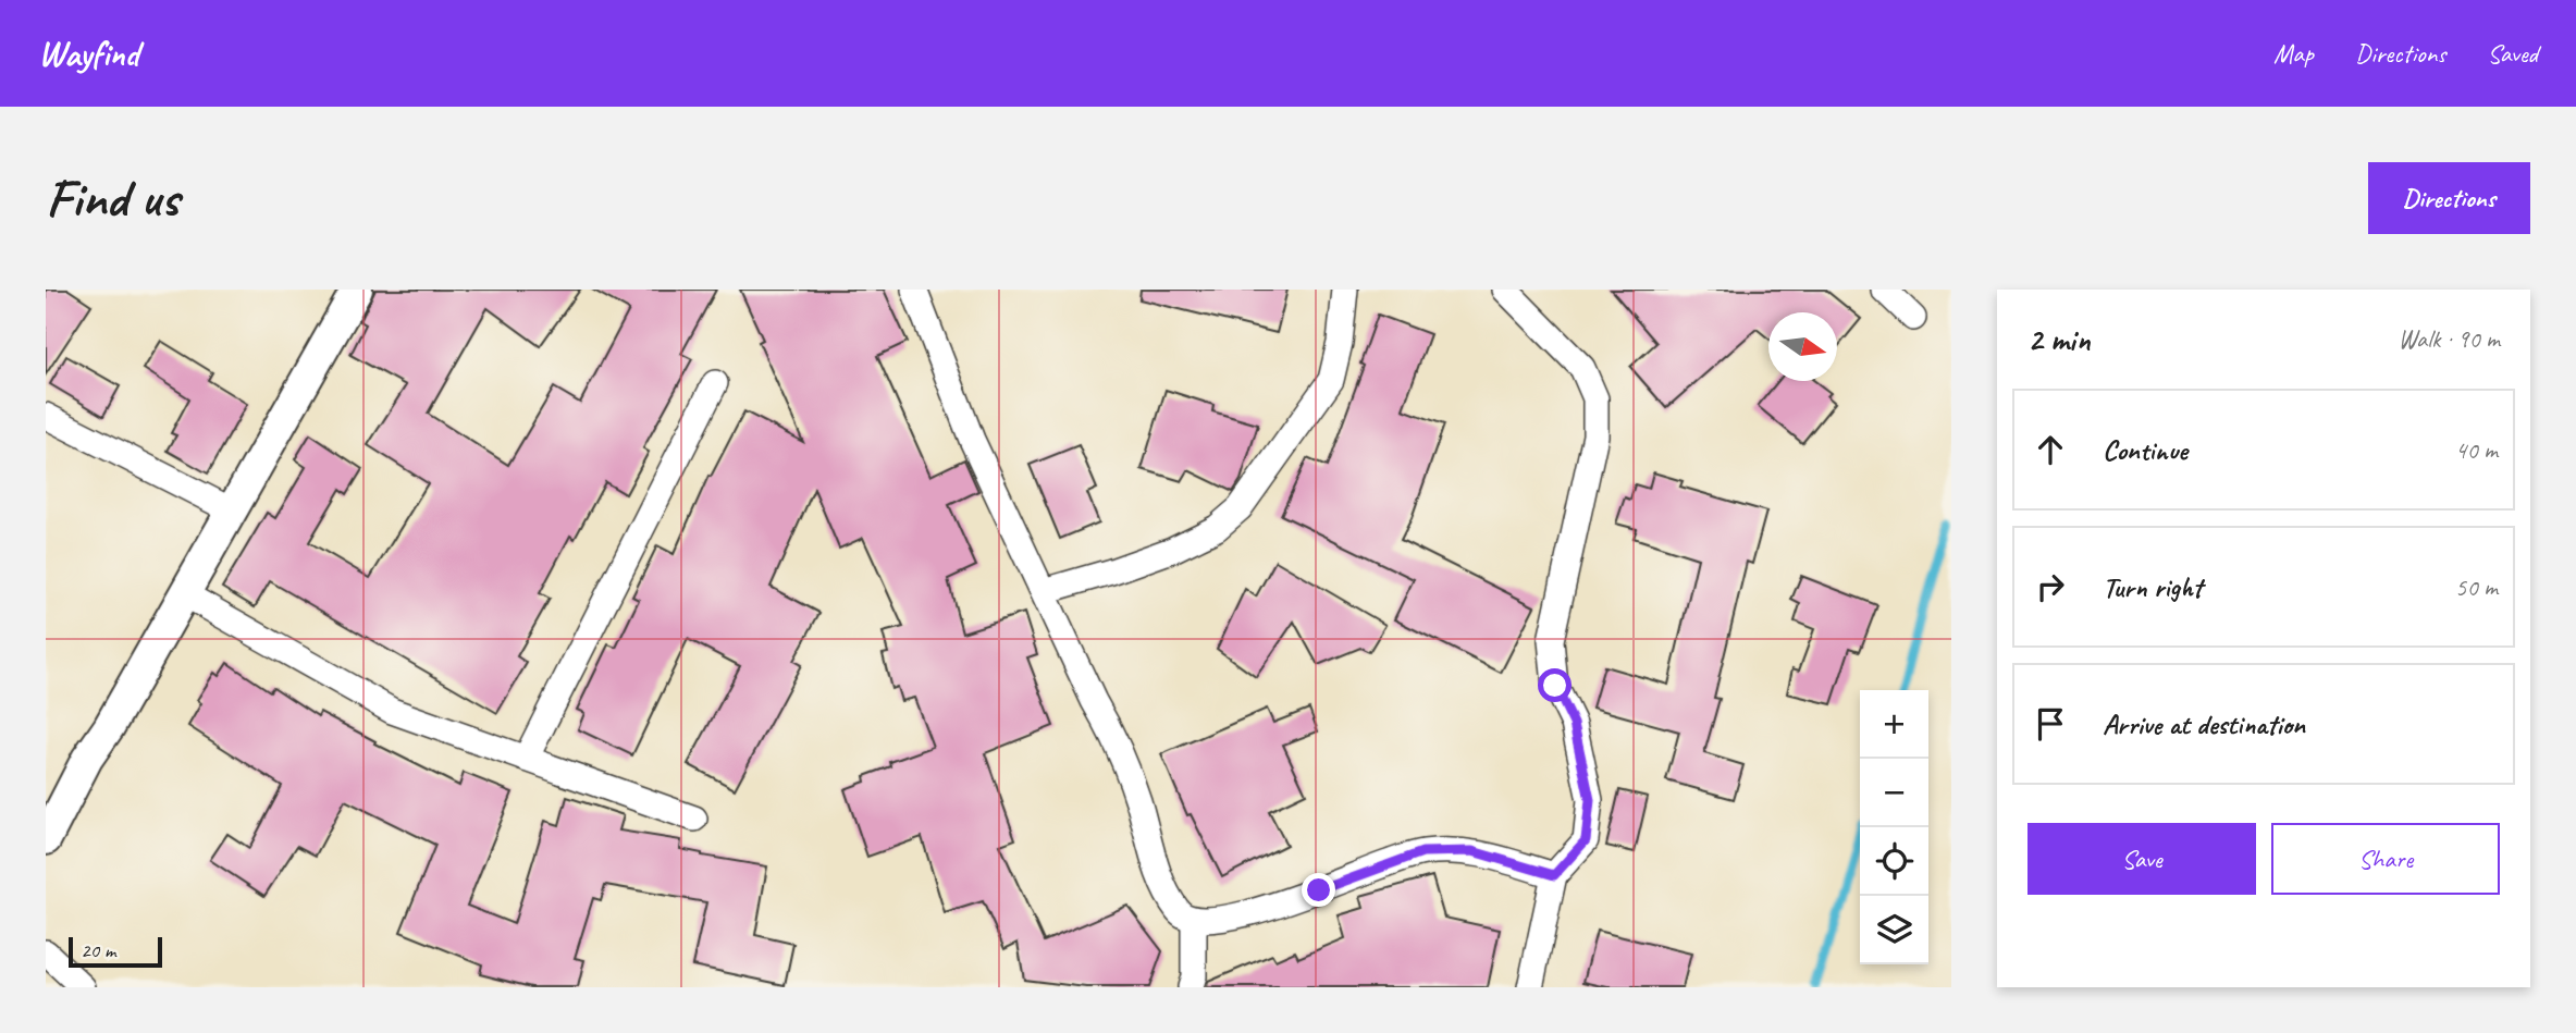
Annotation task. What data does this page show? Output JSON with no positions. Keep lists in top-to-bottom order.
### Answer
{
  "scale_bar": "20 m",
  "north": "right",
  "page": {
    "header": "Wayfind",
    "nav": ["Map", "Directions", "Saved"],
    "buttons": [
      "Directions",
      ["Save", "Share"]
    ],
    "title": "Find us",
    "heading": ["2 min", "Walk · 90 m"],
    "list": [
      ["Continue", "40 m"],
      ["Turn right", "50 m"],
      "Arrive at destination"
    ],
    "map_buttons": ["+", "−"],
    "scale": "20 m"
  }
}
